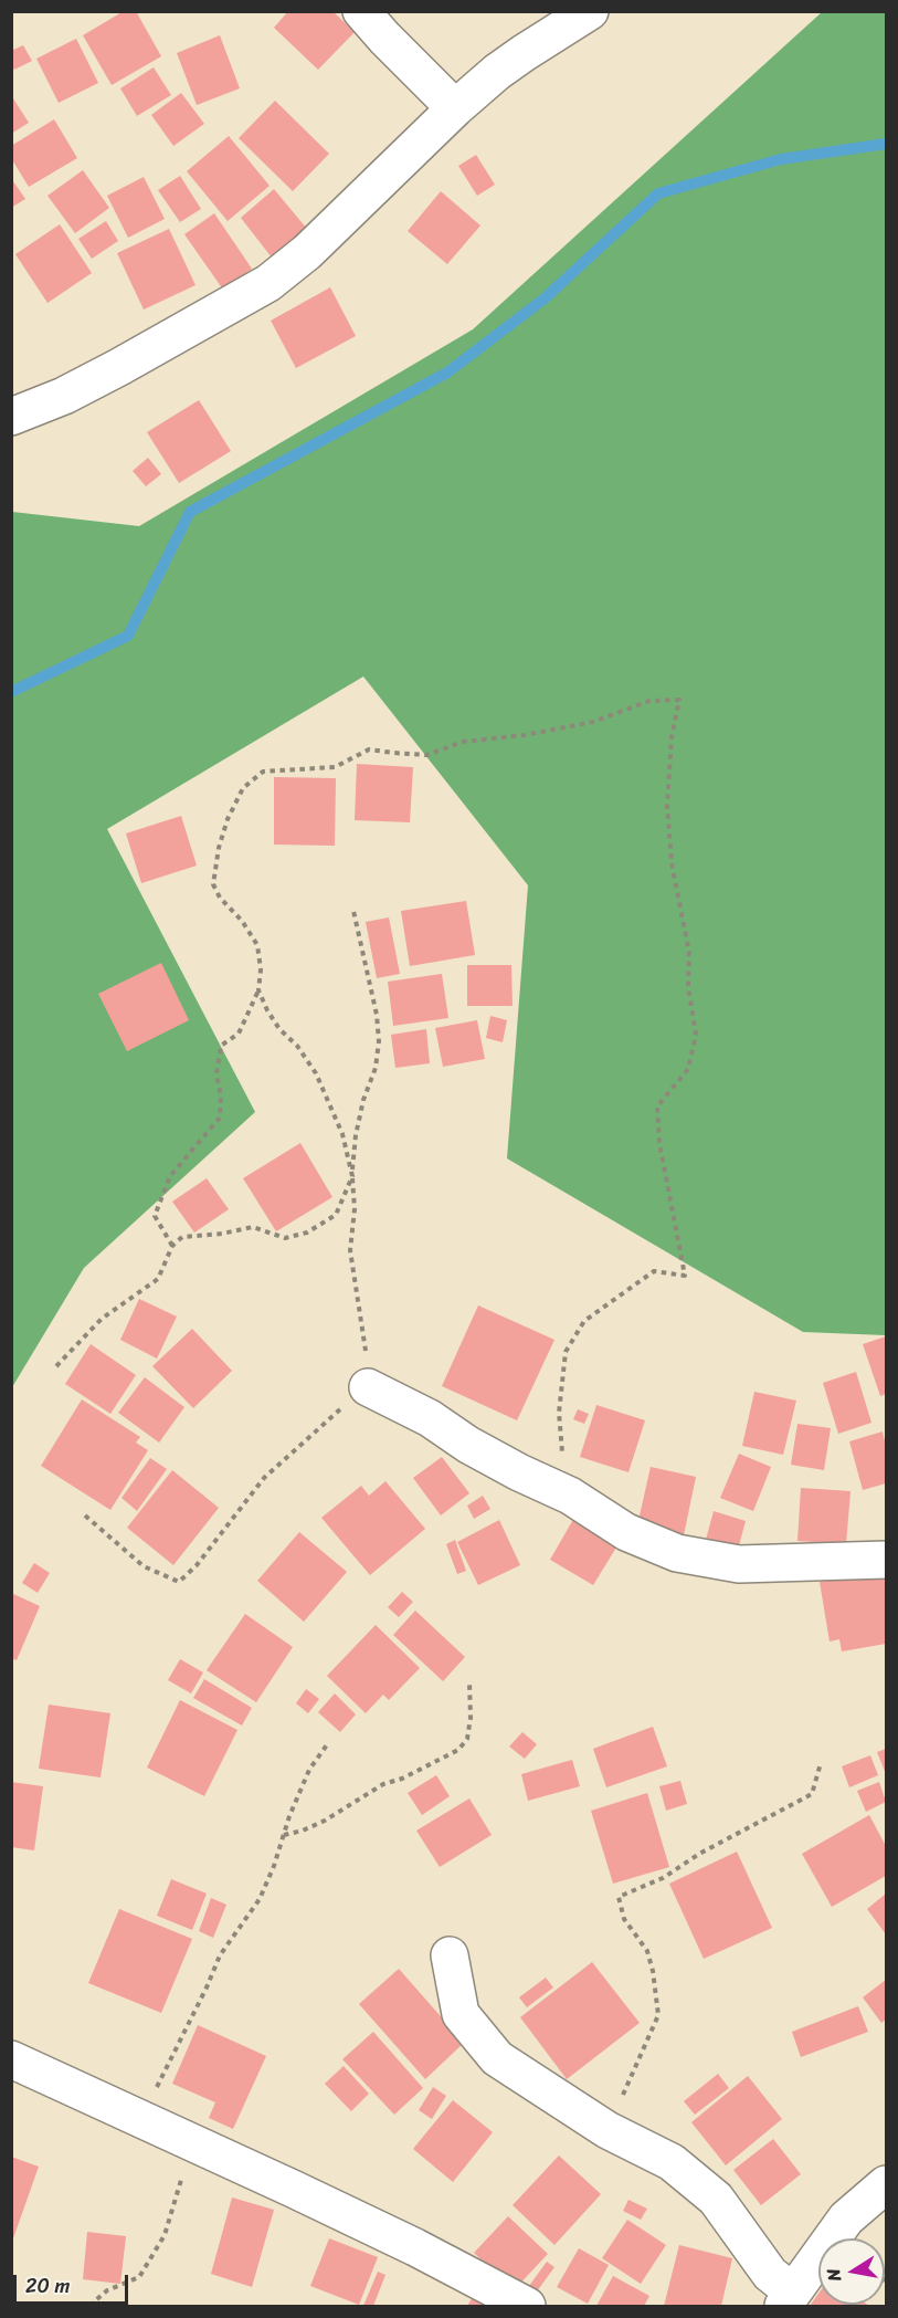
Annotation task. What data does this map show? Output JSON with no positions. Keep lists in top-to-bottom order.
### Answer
{
  "scale_bar": "20 m",
  "north": "left"
}
